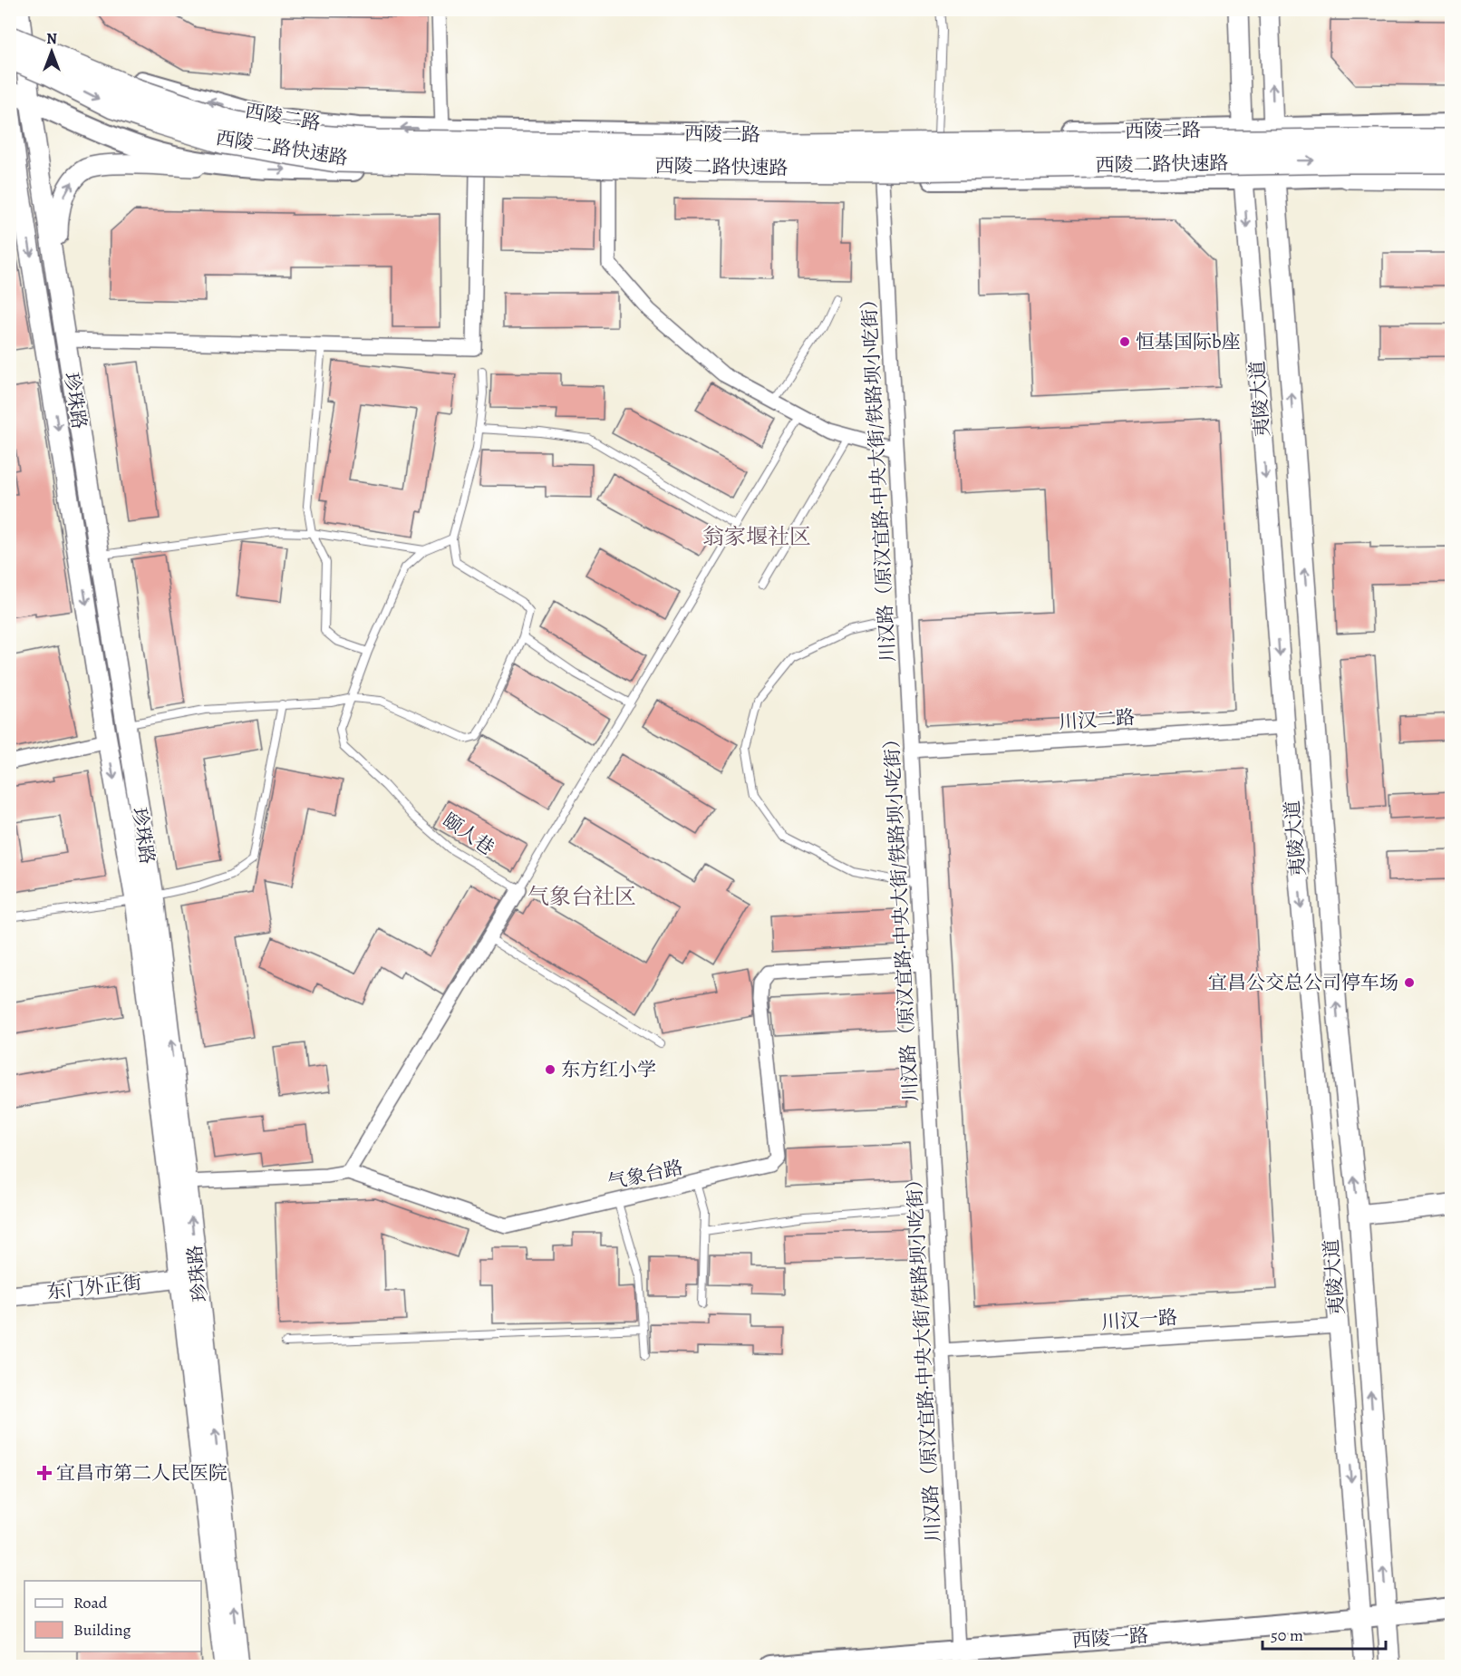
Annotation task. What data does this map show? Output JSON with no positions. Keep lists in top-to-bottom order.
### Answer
{
  "streets": {
    "highway": ["西陵二路快速路"],
    "main road": [
      "西陵二路",
      "夷陵大道",
      "珍珠路",
      "东门外正街",
      "西陵一路"
    ],
    "street": [
      "川汉路（原汉宜路·中央大街/铁路坝小吃街）",
      "川汉二路",
      "气象台路",
      "川汉一路"
    ],
    "lane": ["颐人巷"]
  },
  "crossings": [
    ["西陵二路", "西陵二路快速路"],
    ["西陵二路", "夷陵大道"],
    ["西陵二路", "珍珠路"],
    ["西陵二路快速路", "珍珠路"],
    ["夷陵大道", "川汉二路"],
    ["夷陵大道", "川汉一路"],
    ["夷陵大道", "西陵一路"],
    ["珍珠路", "气象台路"],
    ["珍珠路", "东门外正街"],
    ["川汉路（原汉宜路·中央大街/铁路坝小吃街）", "川汉二路"],
    ["川汉路（原汉宜路·中央大街/铁路坝小吃街）", "气象台路"],
    ["川汉路（原汉宜路·中央大街/铁路坝小吃街）", "川汉一路"],
    ["川汉路（原汉宜路·中央大街/铁路坝小吃街）", "西陵一路"]
  ],
  "districts": ["翁家堰社区", "气象台社区"],
  "places": {
    "other": ["恒基国际b座", "宜昌公交总公司停车场", "东方红小学"],
    "health": ["宜昌市第二人民医院"]
  },
  "legend": ["Road", "Building"],
  "scale_bar": "50 m",
  "north": "top"
}
